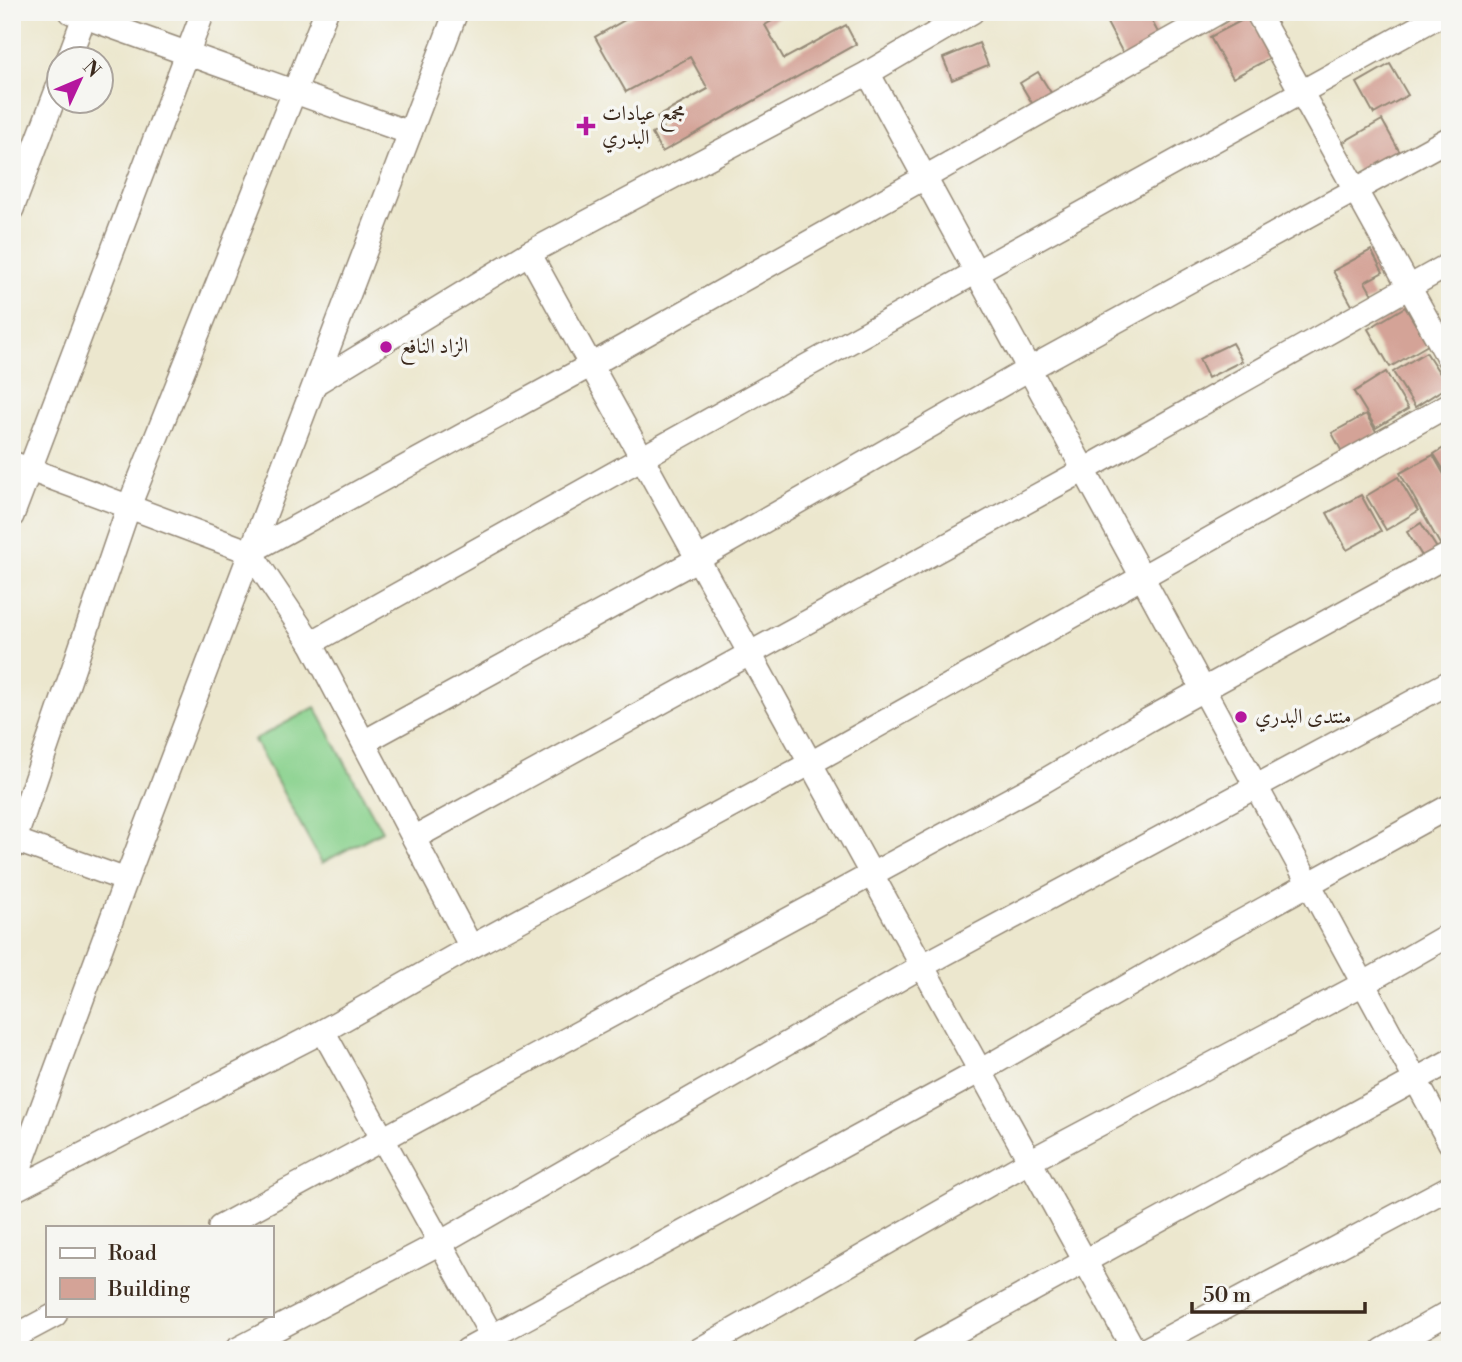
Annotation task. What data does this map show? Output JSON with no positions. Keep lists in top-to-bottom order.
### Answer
{
  "places": {
    "health": ["مجمع عيادات البدري"],
    "other": ["الزاد النافع", "منتدى البدري"]
  },
  "legend": ["Road", "Building"],
  "scale_bar": "50 m",
  "north": "top right"
}
